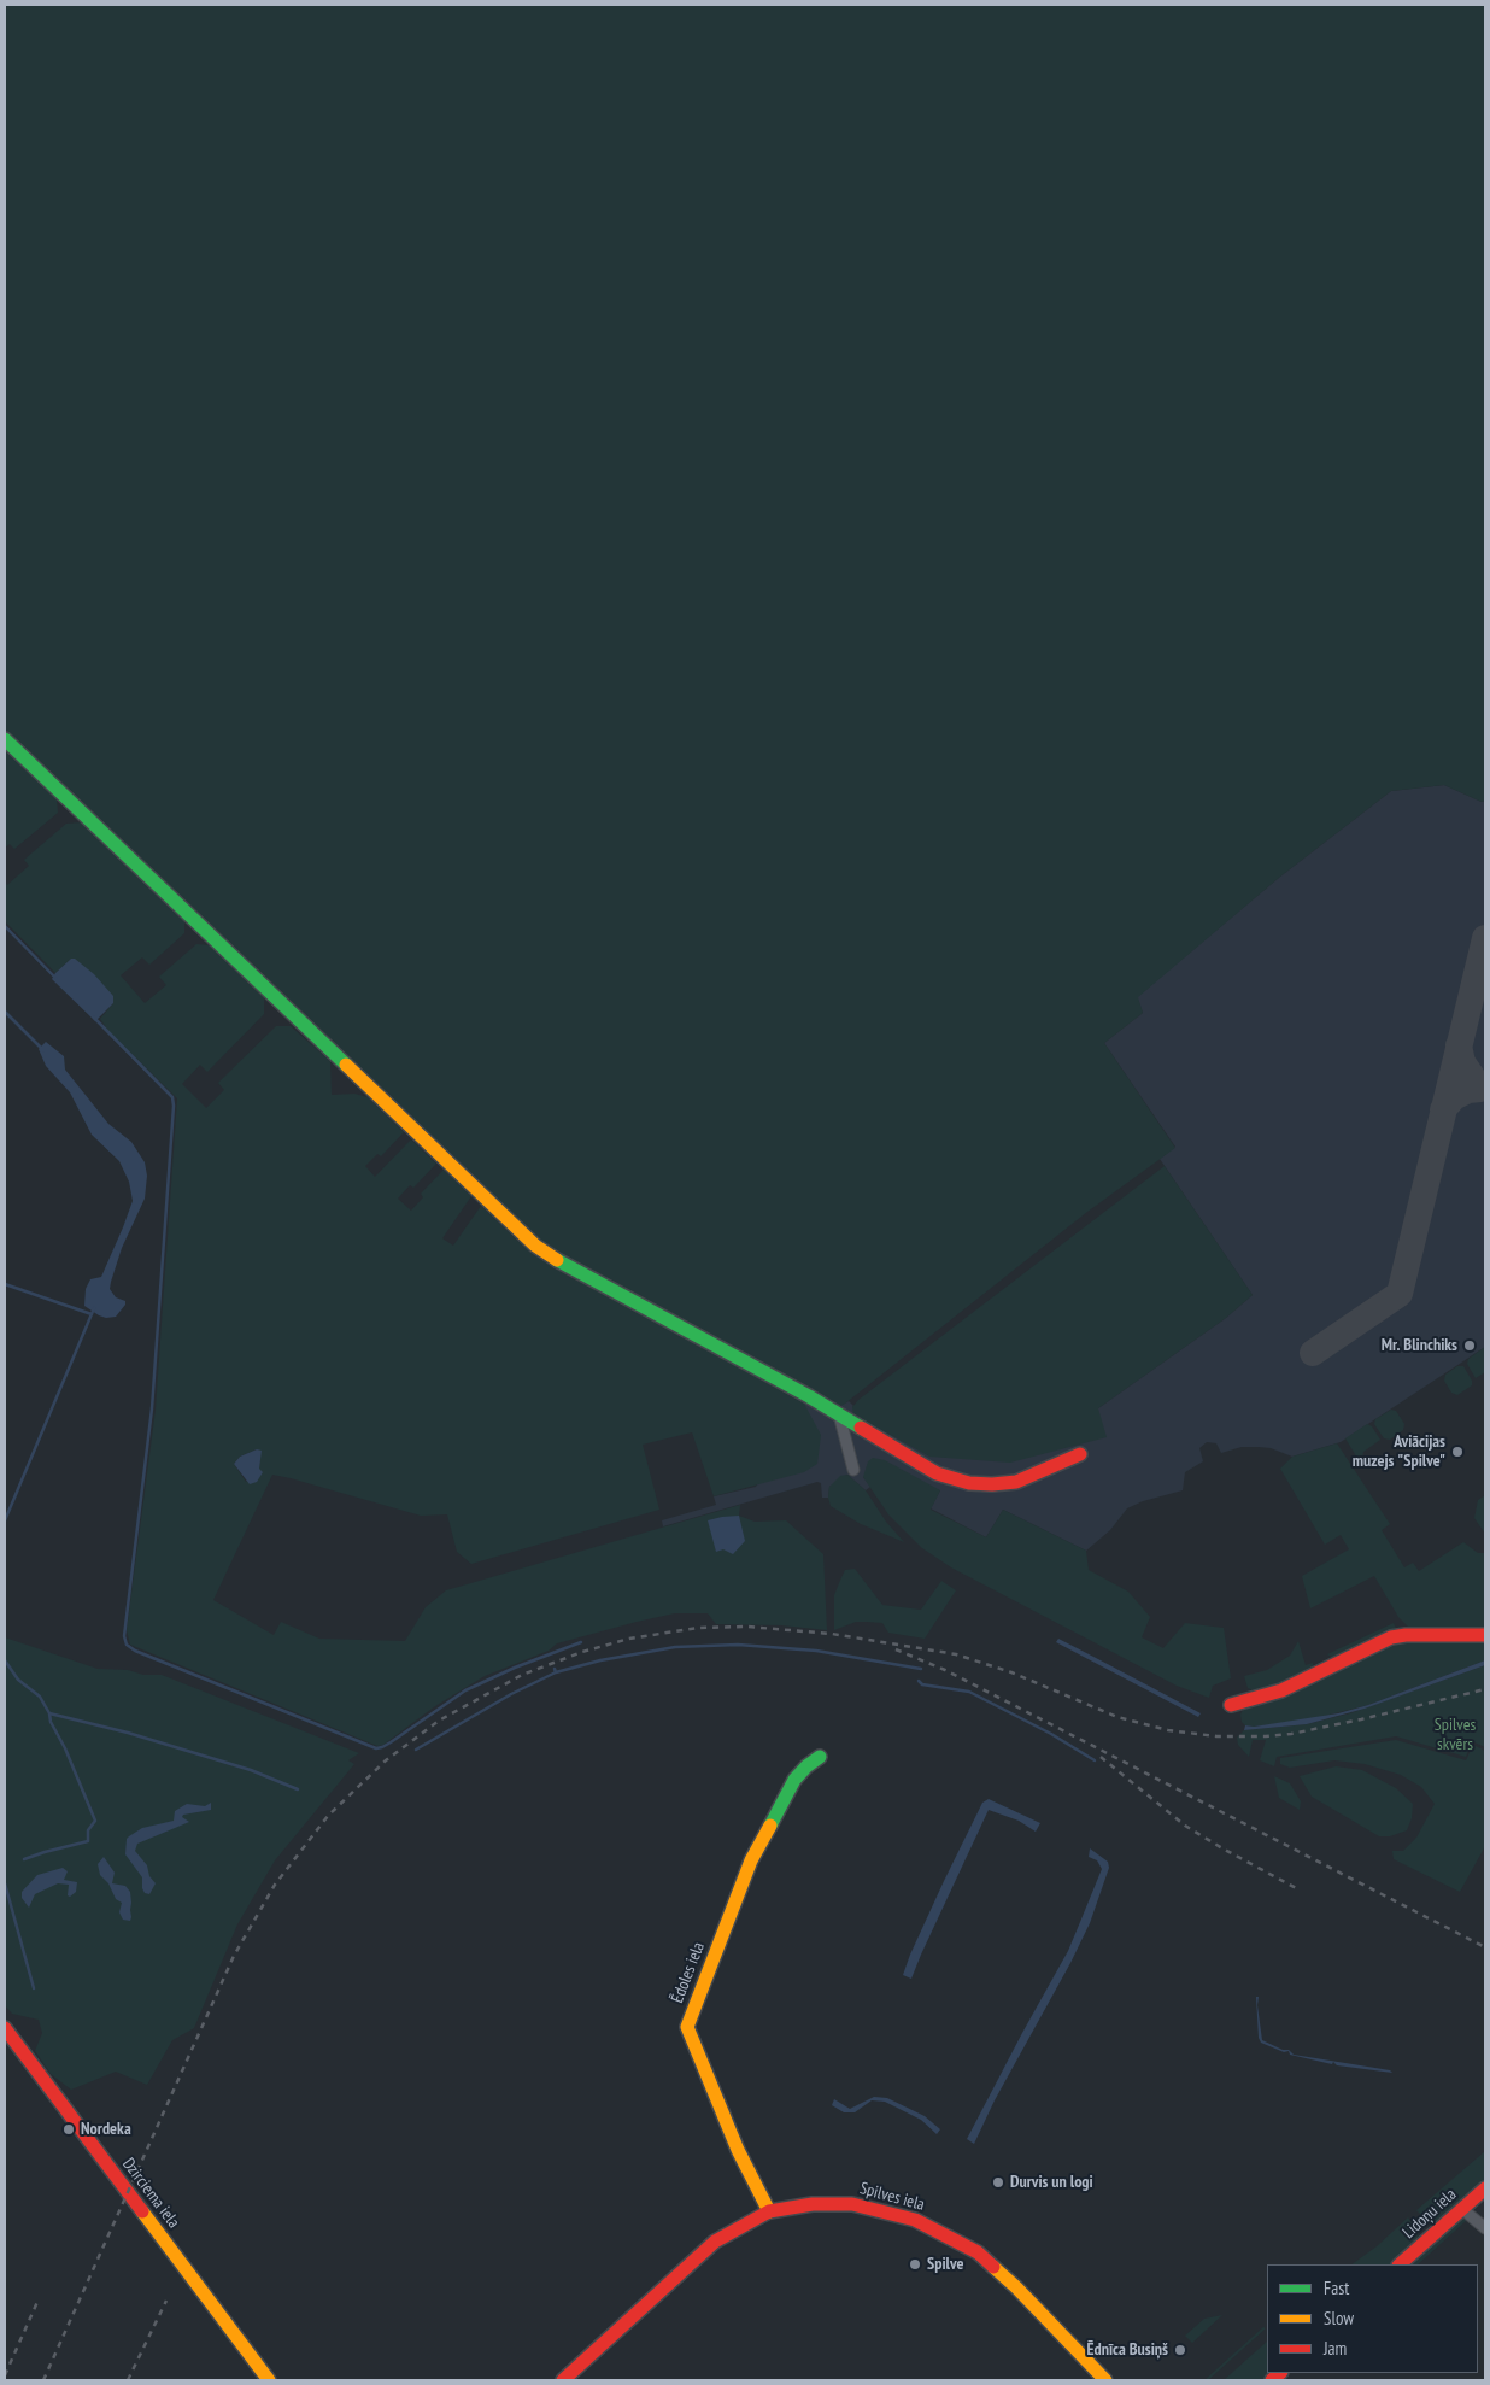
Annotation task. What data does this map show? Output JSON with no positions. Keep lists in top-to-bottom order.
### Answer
{
  "streets": {
    "street": [
      "Ēdoles iela",
      "Dzirciema iela",
      "Spilves iela",
      "Lidoņu iela"
    ]
  },
  "crossings": [
    ["Ēdoles iela", "Spilves iela"]
  ],
  "parks": ["Spilves skvērs"],
  "places": [
    "Mr. Blinchiks",
    "Aviācijas muzejs \"Spilve\"",
    "Nordeka",
    "Durvis un logi",
    "Spilve",
    "Ēdnīca Busiņš"
  ],
  "legend": ["Fast", "Slow", "Jam"]
}
